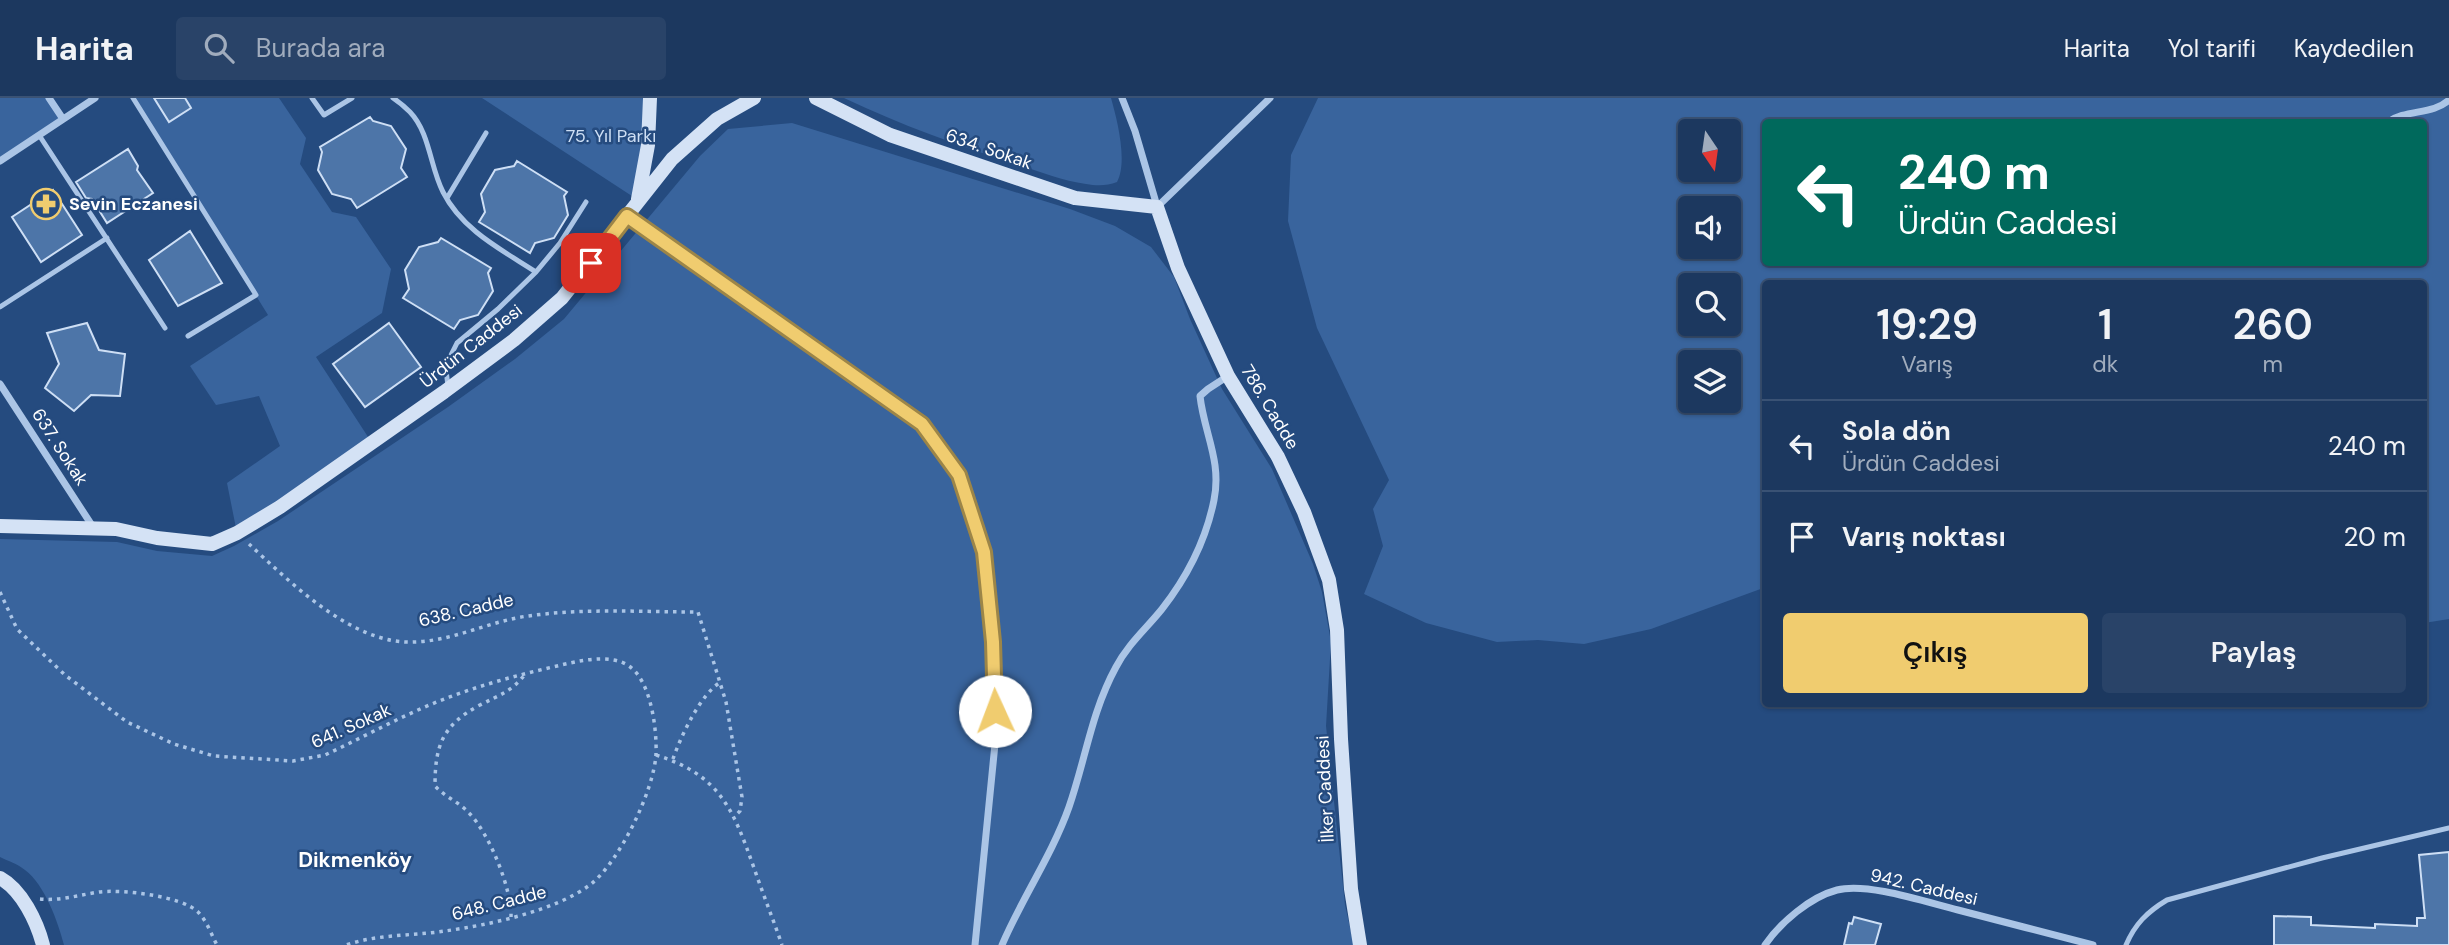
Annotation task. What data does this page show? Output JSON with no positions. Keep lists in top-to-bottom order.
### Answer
{
  "streets": {
    "main road": [
      "634. Sokak",
      "Ürdün Caddesi",
      "786. Cadde",
      "İlker Caddesi"
    ],
    "street": ["637. Sokak", "942. Caddesi"],
    "path": ["638. Cadde", "641. Sokak", "648. Cadde"]
  },
  "crossings": [
    ["634. Sokak", "786. Cadde"],
    ["Ürdün Caddesi", "637. Sokak"],
    ["Ürdün Caddesi", "638. Cadde"],
    ["786. Cadde", "İlker Caddesi"],
    ["641. Sokak", "648. Cadde"]
  ],
  "districts": ["Dikmenköy"],
  "parks": ["75. Yıl Parkı"],
  "places": {
    "pharmacy": ["Sevin Eczanesi"]
  },
  "north": "bottom",
  "page": {
    "header": "Harita",
    "search": "Burada ara",
    "nav": ["Harita", "Yol tarifi", "Kaydedilen"],
    "turn": ["240 m", "Ürdün Caddesi"],
    "eta": [
      "19:29",
      "Varış",
      "1",
      "dk",
      "260",
      "m"
    ],
    "list": [
      {
        "name": "Sola dön",
        "note": "Ürdün Caddesi",
        "value": "240 m"
      },
      {
        "name": "Varış noktası",
        "value": "20 m"
      }
    ],
    "buttons": ["Çıkış", "Paylaş"]
  }
}
